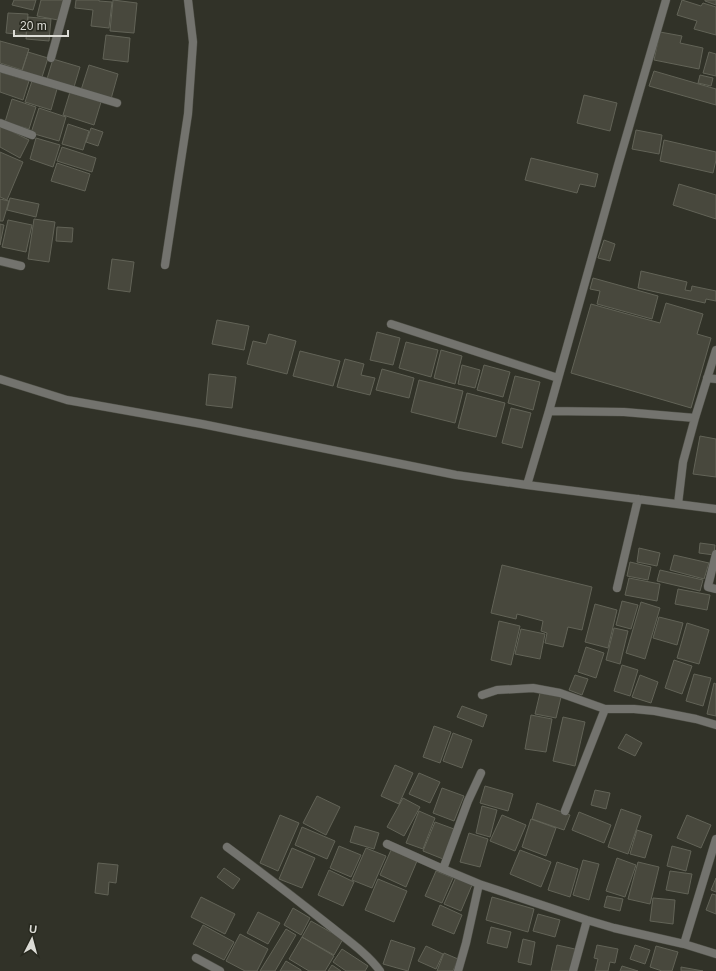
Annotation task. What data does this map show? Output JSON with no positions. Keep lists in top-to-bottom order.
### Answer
{
  "scale_bar": "20 m",
  "north": "top"
}
